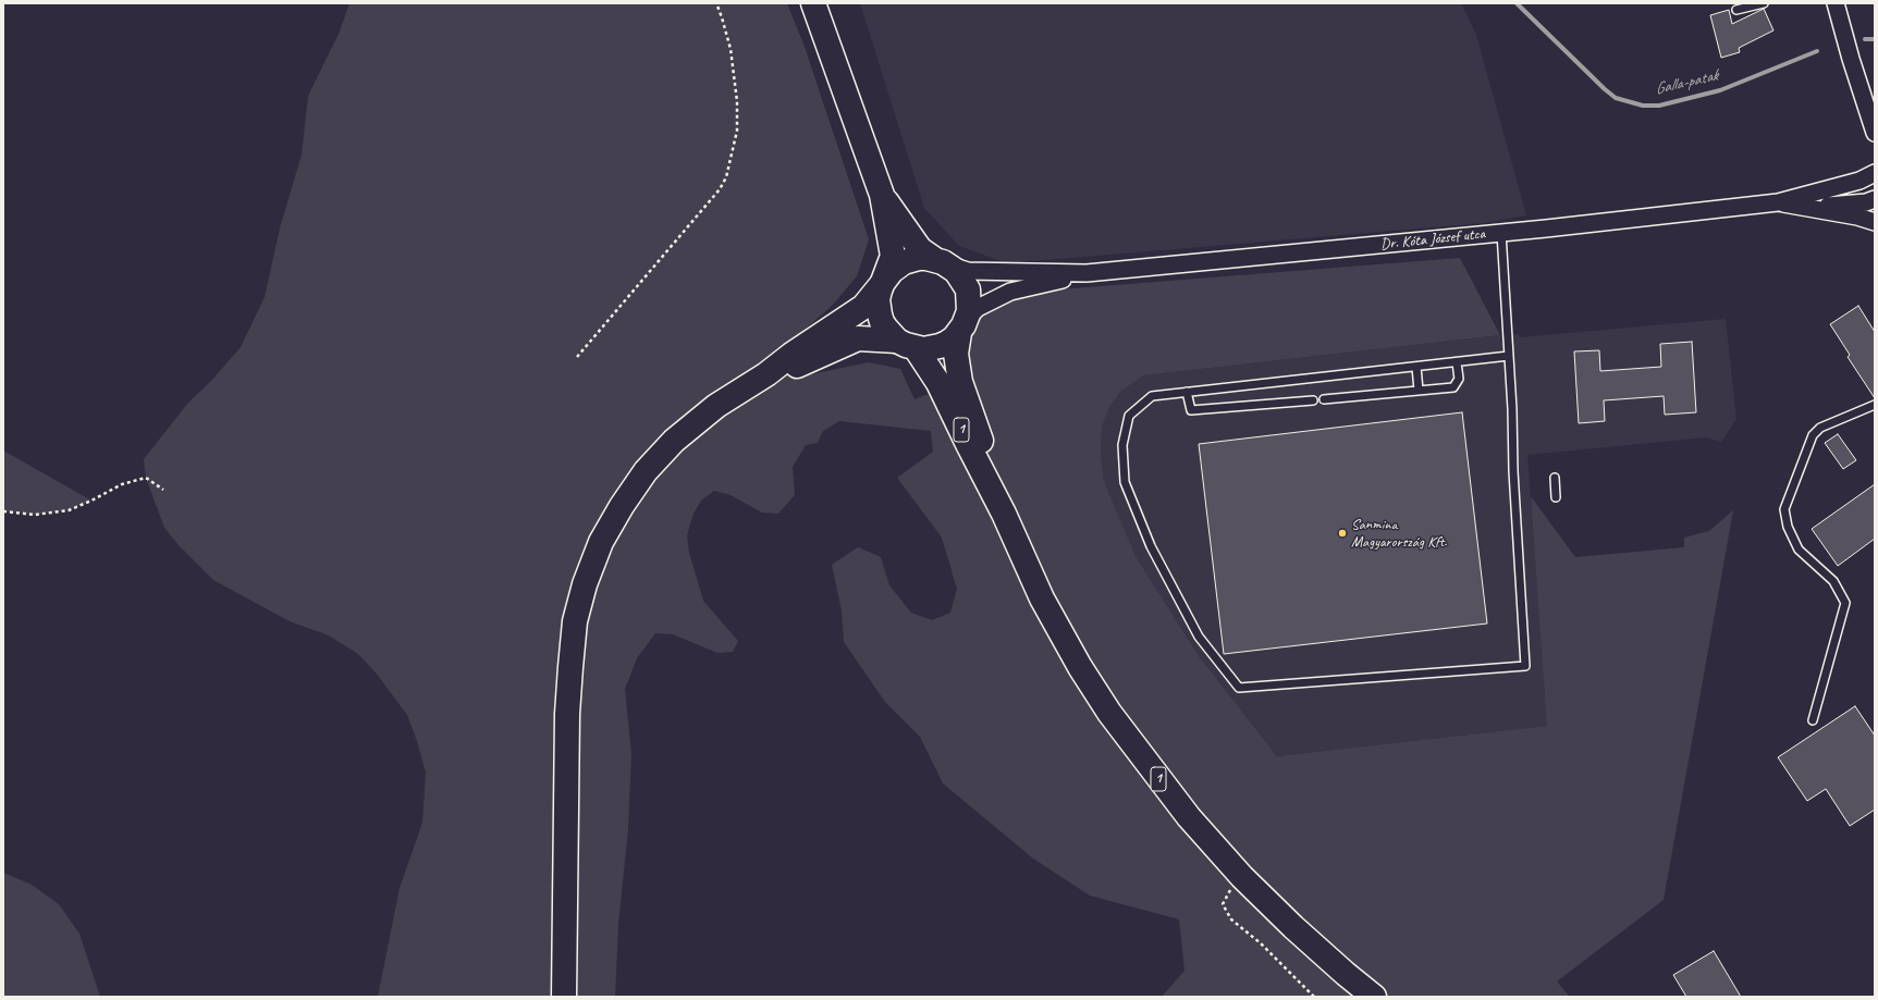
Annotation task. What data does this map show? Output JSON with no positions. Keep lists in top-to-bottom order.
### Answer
{
  "streets": {
    "main road": ["1"],
    "street": ["Dr. Kóta József utca"]
  },
  "water": ["Galla-patak"],
  "places": ["Sanmina Magyarország Kft."]
}
